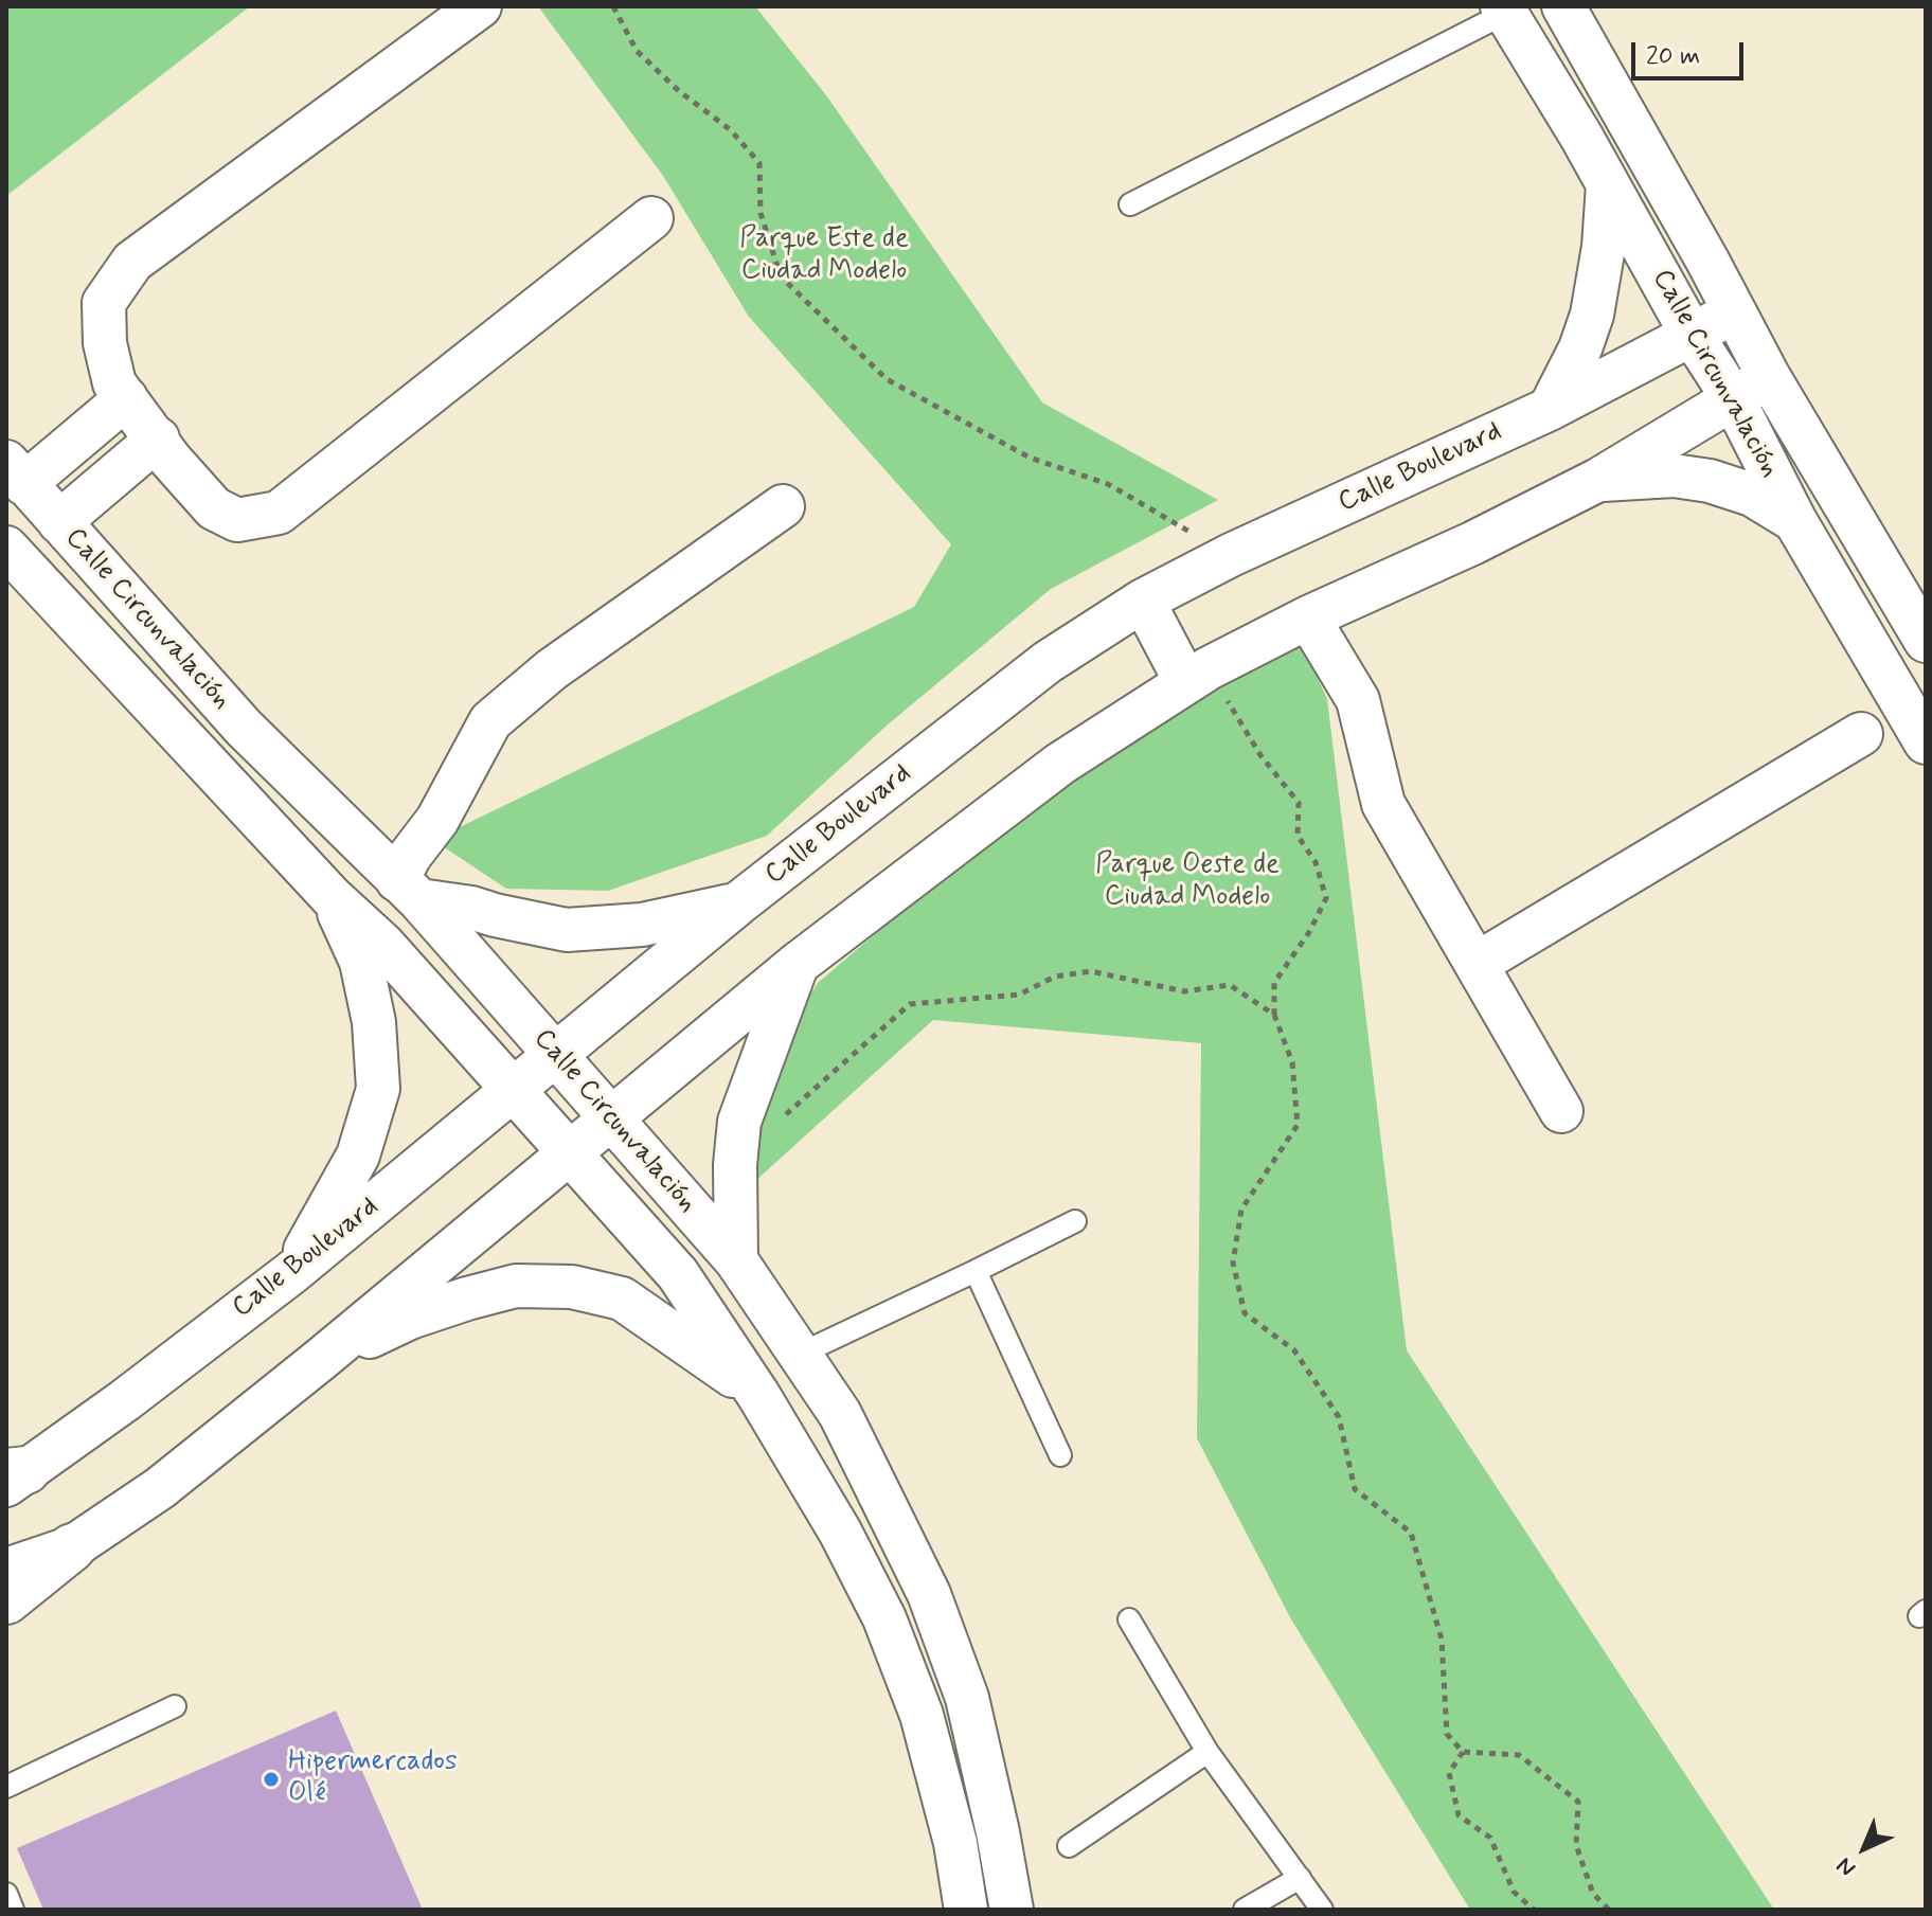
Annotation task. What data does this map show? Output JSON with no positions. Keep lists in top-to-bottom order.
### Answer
{
  "streets": {
    "street": ["Calle Circunvalación", "Calle Boulevard"]
  },
  "crossings": [
    ["Calle Circunvalación", "Calle Boulevard"]
  ],
  "parks": ["Parque Este de Ciudad Modelo", "Parque Oeste de Ciudad Modelo"],
  "places": ["Hipermercados Olé"],
  "scale_bar": "20 m",
  "north": "bottom left"
}
